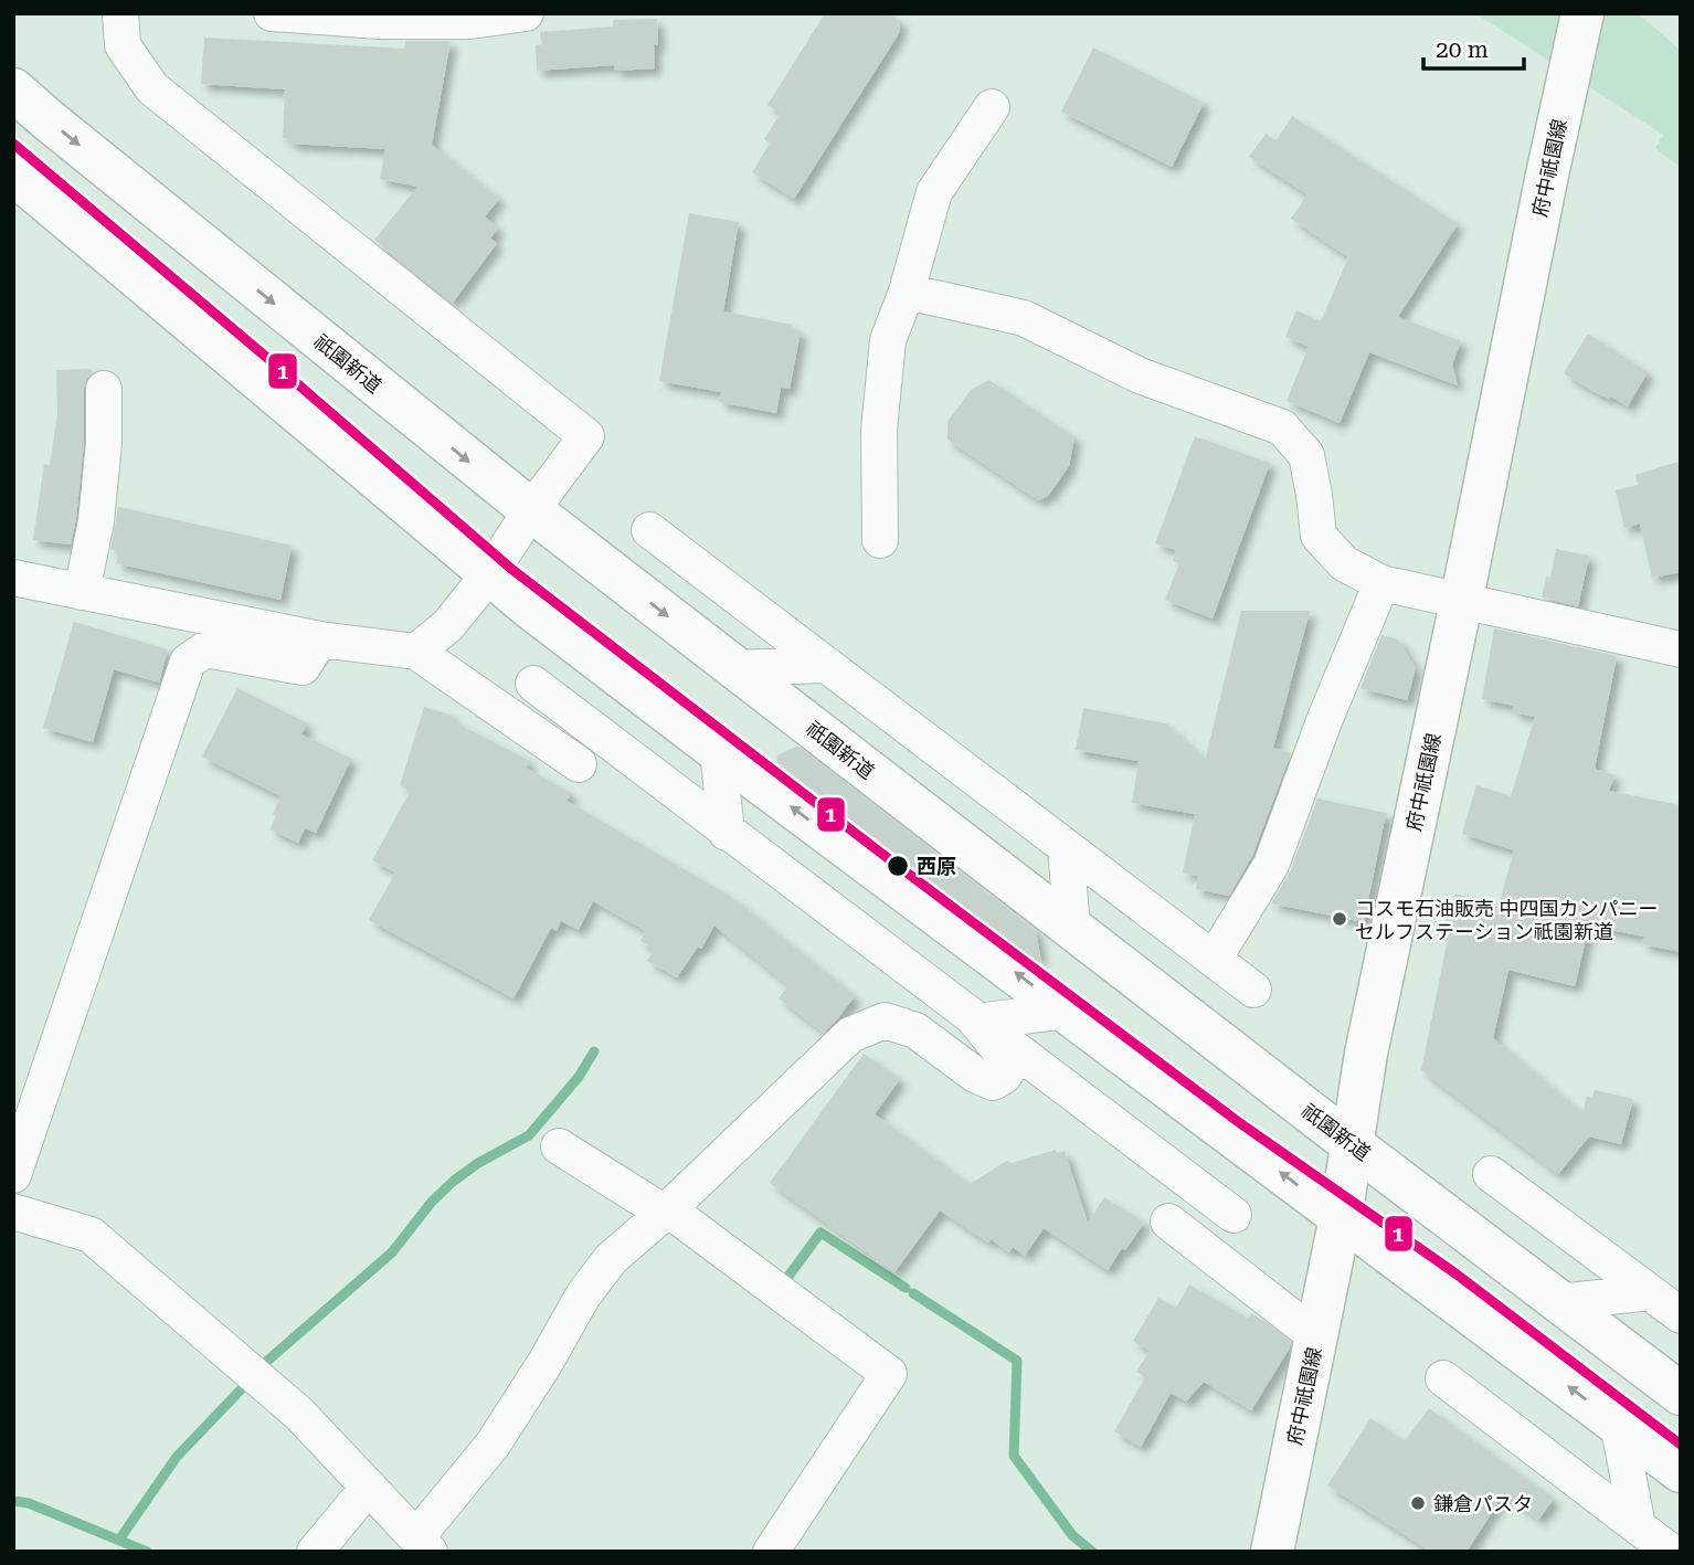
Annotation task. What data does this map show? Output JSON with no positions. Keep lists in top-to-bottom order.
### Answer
{
  "streets": {
    "main road": ["府中祇園線", "祇園新道"]
  },
  "crossings": [
    ["府中祇園線", "祇園新道"]
  ],
  "places": ["西原", "コスモ石油販売 中四国カンパニー セルフステーション祇園新道", "鎌倉パスタ"],
  "lines": ["transit line 1"],
  "scale_bar": "20 m"
}
